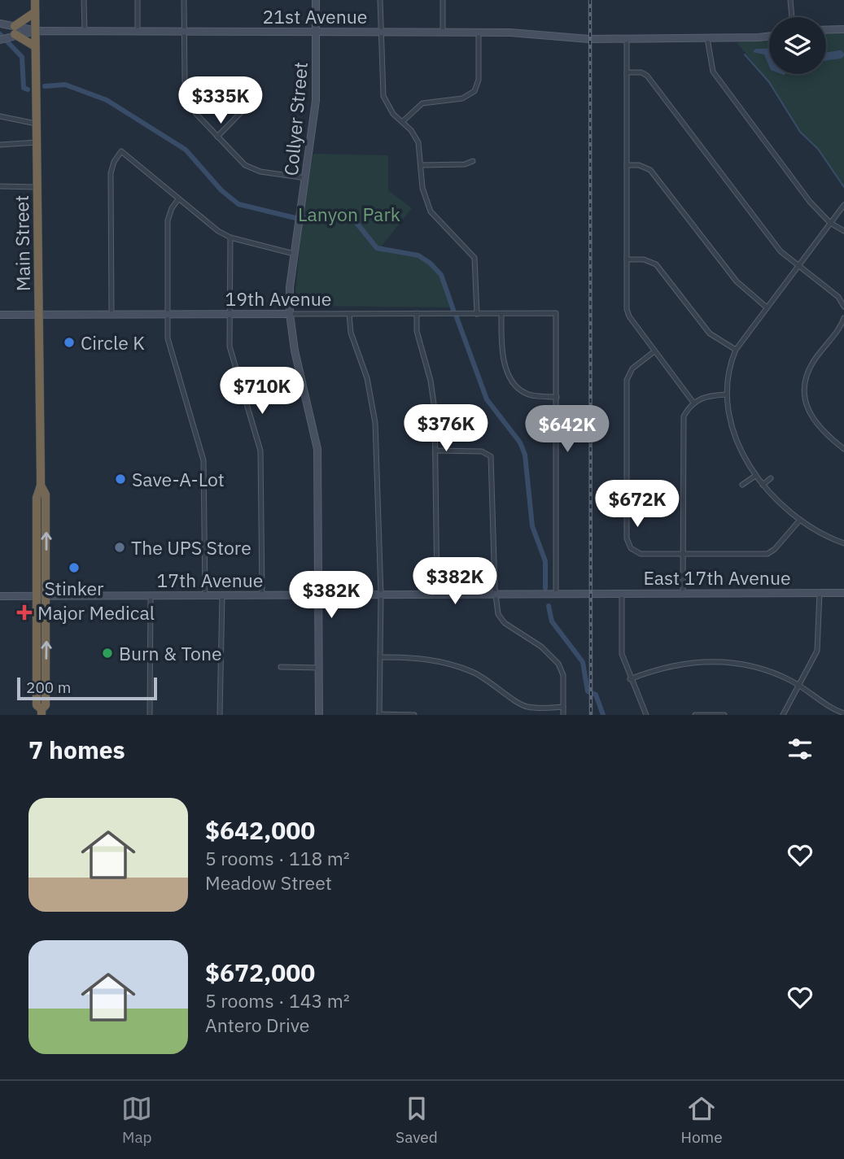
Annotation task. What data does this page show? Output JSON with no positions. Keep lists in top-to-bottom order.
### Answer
{
  "streets": {
    "highway": ["Main Street"],
    "street": [
      "21st Avenue",
      "Collyer Street",
      "19th Avenue",
      "East 17th Avenue",
      "17th Avenue"
    ]
  },
  "crossings": [
    ["21st Avenue", "Collyer Street"],
    ["21st Avenue", "Main Street"],
    ["Collyer Street", "19th Avenue"],
    ["Collyer Street", "17th Avenue"],
    ["Main Street", "19th Avenue"],
    ["Main Street", "17th Avenue"],
    ["East 17th Avenue", "17th Avenue"]
  ],
  "parks": ["Lanyon Park"],
  "places": {
    "other": [
      "Circle K",
      "Save-A-Lot",
      "The UPS Store",
      "Stinker",
      "Burn & Tone"
    ],
    "health": ["Major Medical"]
  },
  "scale_bar": "200 m",
  "page": {
    "price": [
      "$335K",
      "$710K",
      "$376K",
      "$642K",
      "$672K",
      "$382K",
      "$382K"
    ],
    "scale": "200 m",
    "heading": "7 homes",
    "list": [
      {
        "name": "$642,000",
        "note": "5 rooms · 118 m² · Meadow Street"
      },
      {
        "name": "$672,000",
        "note": "5 rooms · 143 m² · Antero Drive"
      }
    ],
    "tabs": ["Map", "Saved", "Home"]
  }
}
